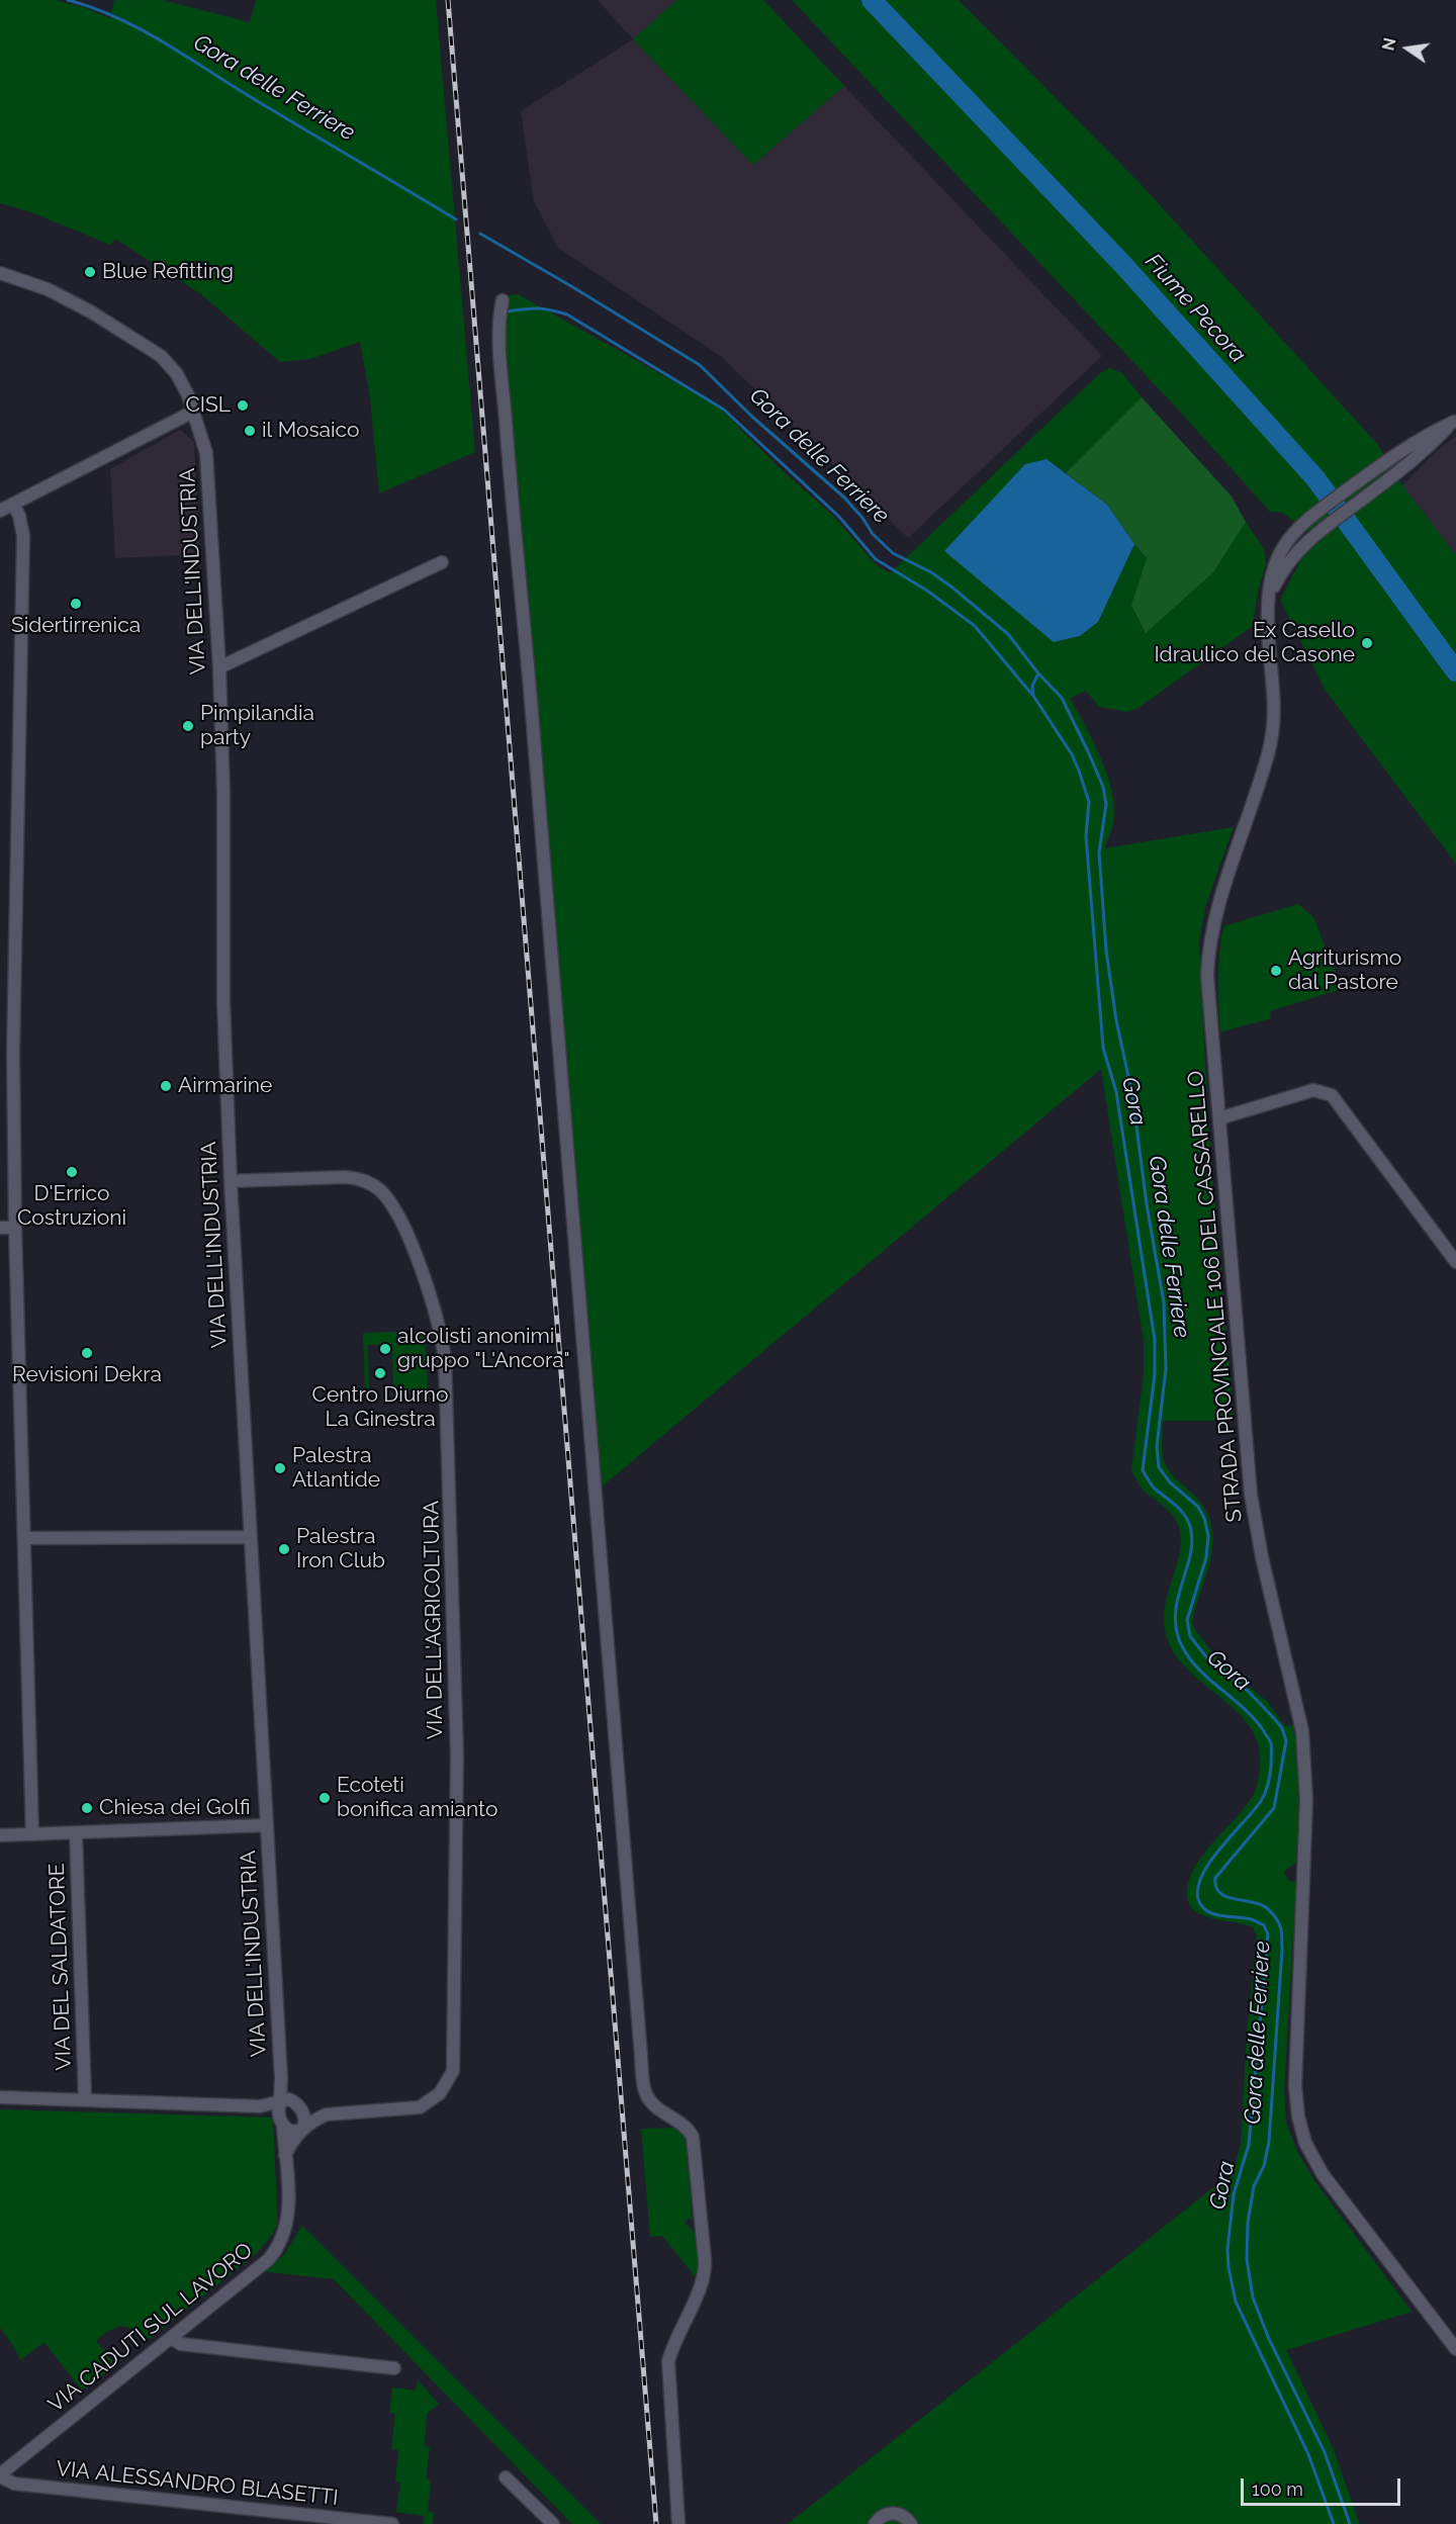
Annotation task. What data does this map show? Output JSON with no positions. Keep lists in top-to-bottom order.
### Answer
{
  "streets": {
    "street": [
      "VIA DELL'INDUSTRIA",
      "STRADA PROVINCIALE 106 DEL CASSARELLO",
      "VIA DELL'AGRICOLTURA",
      "VIA DEL SALDATORE",
      "VIA CADUTI SUL LAVORO",
      "VIA ALESSANDRO BLASETTI"
    ]
  },
  "crossings": [
    ["VIA DELL'INDUSTRIA", "VIA DELL'AGRICOLTURA"],
    ["VIA DELL'INDUSTRIA", "VIA CADUTI SUL LAVORO"],
    ["VIA DELL'AGRICOLTURA", "VIA CADUTI SUL LAVORO"],
    ["VIA CADUTI SUL LAVORO", "VIA ALESSANDRO BLASETTI"]
  ],
  "water": ["Gora delle Ferriere", "Fiume Pecora", "Gora"],
  "places": [
    "Blue Refitting",
    "CISL",
    "il Mosaico",
    "Sidertirrenica",
    "Ex Casello Idraulico del Casone",
    "Pimpilandia party",
    "Agriturismo dal Pastore",
    "Airmarine",
    "D'Errico Costruzioni",
    "alcolisti anonimi gruppo \"L'Ancora\"",
    "Revisioni Dekra",
    "Centro Diurno La Ginestra",
    "Palestra Atlantide",
    "Palestra Iron Club",
    "Ecoteti bonifica amianto",
    "Chiesa dei Golfi"
  ],
  "scale_bar": "100 m",
  "north": "left"
}
